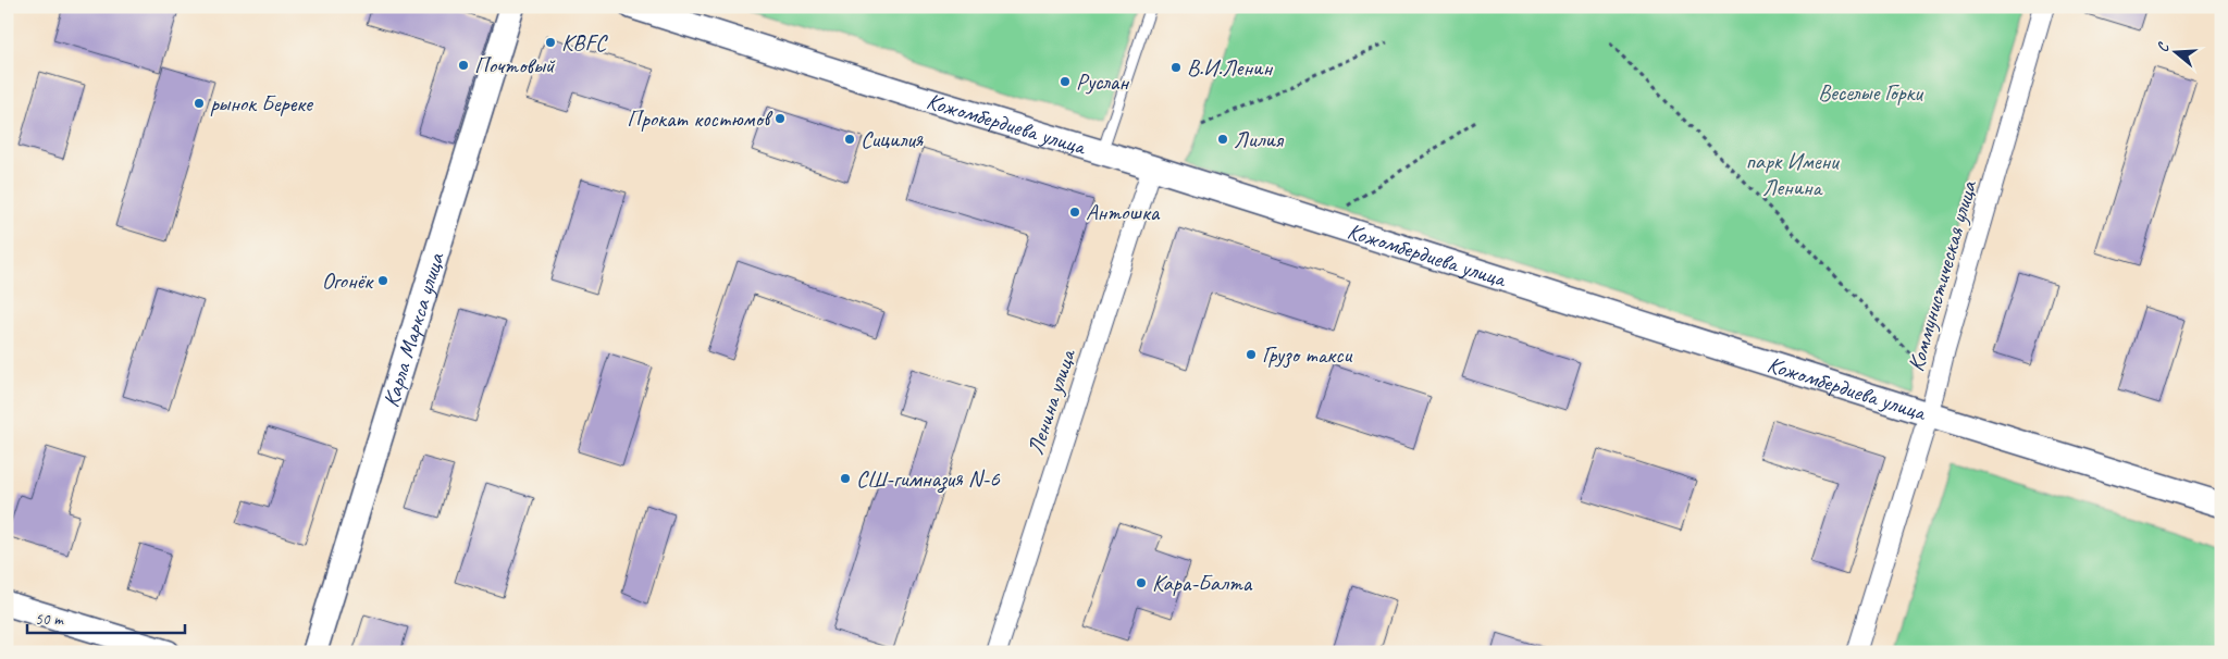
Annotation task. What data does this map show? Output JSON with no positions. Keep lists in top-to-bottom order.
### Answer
{
  "streets": {
    "street": [
      "Кожомбердиева улица",
      "Коммунистическая улица",
      "Карла Маркса улица",
      "Ленина улица"
    ]
  },
  "crossings": [
    ["Кожомбердиева улица", "Коммунистическая улица"],
    ["Кожомбердиева улица", "Ленина улица"]
  ],
  "parks": ["Веселые Горки", "парк Имени Ленина"],
  "places": [
    "KBFC",
    "Почтовый",
    "В.И.Ленин",
    "Руслан",
    "рынок Береке",
    "Прокат костюмов",
    "Сицилия",
    "Лилия",
    "Антошка",
    "Огонёк",
    "Грузо такси",
    "СШ-гимназия N-6",
    "Кара-Балта"
  ],
  "scale_bar": "50 m",
  "north": "left"
}
